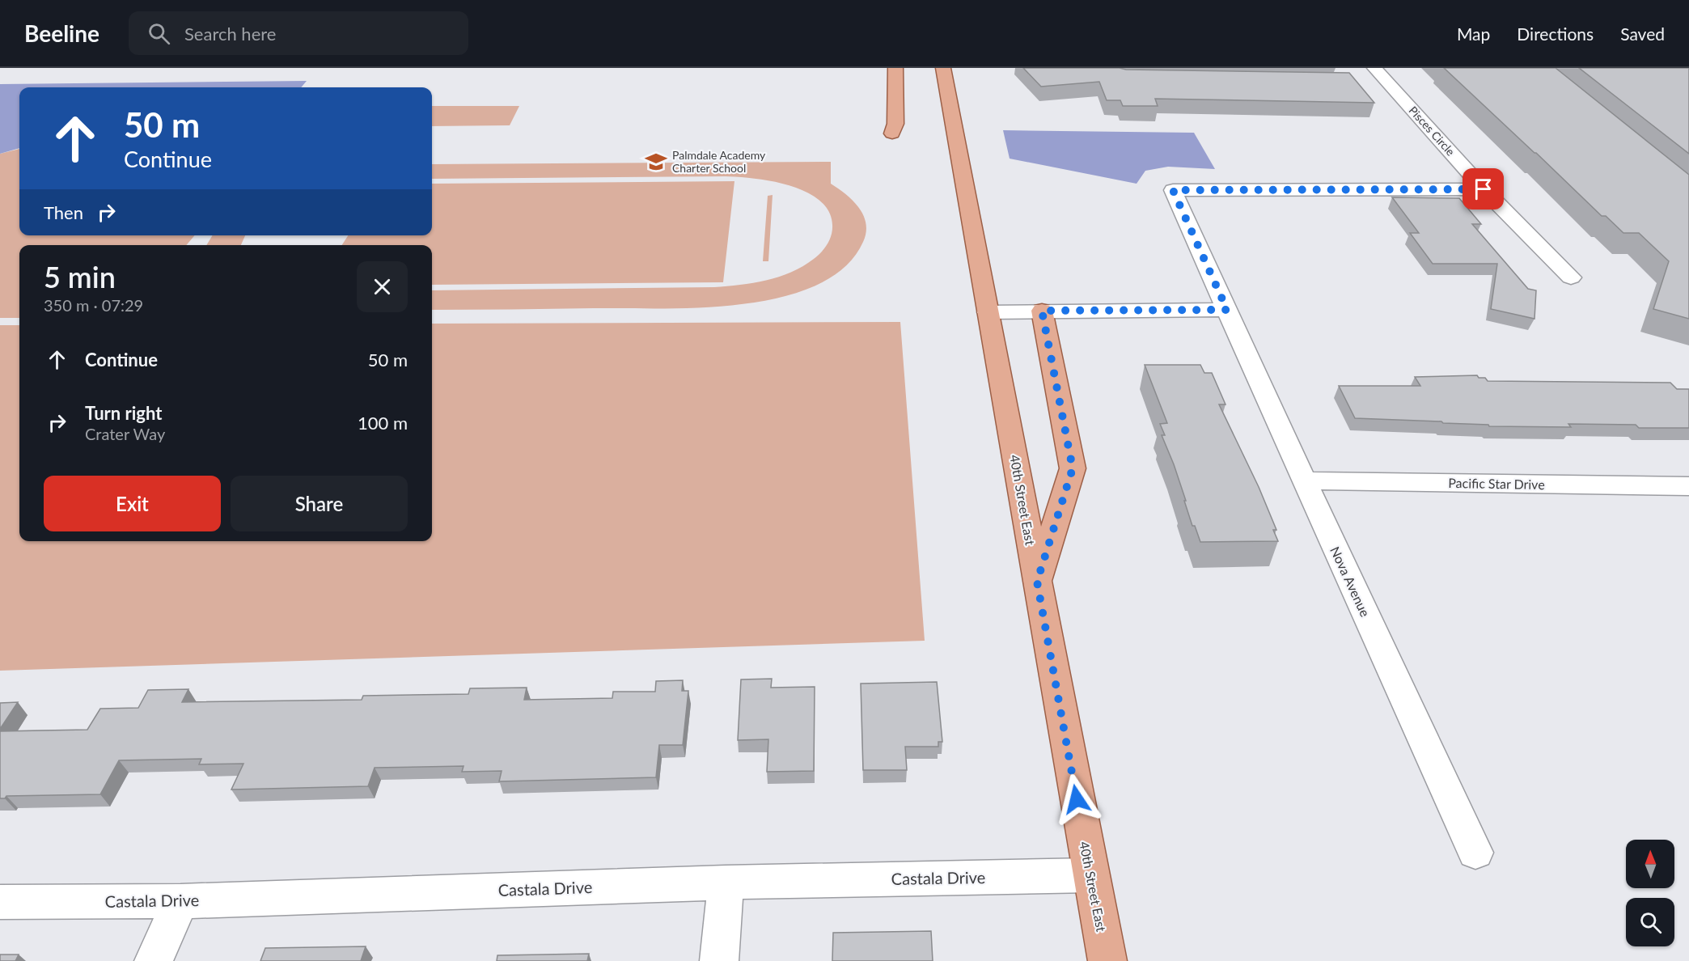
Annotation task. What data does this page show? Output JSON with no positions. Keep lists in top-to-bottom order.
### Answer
{
  "streets": {
    "main road": ["40th Street East"],
    "street": [
      "Pisces Circle",
      "Pacific Star Drive",
      "Nova Avenue",
      "Castala Drive"
    ]
  },
  "crossings": [
    ["Pisces Circle", "Nova Avenue"],
    ["Pacific Star Drive", "Nova Avenue"],
    ["40th Street East", "Castala Drive"]
  ],
  "places": {
    "school or university": ["Palmdale Academy Charter School"]
  },
  "north": "top",
  "page": {
    "header": "Beeline",
    "search": "Search here",
    "nav": ["Map", "Directions", "Saved"],
    "turn": ["50 m", "Continue"],
    "then": "Then",
    "heading": ["5 min", "350 m · 07:29"],
    "list": [
      {
        "name": "Continue",
        "value": "50 m"
      },
      {
        "name": "Turn right",
        "note": "Crater Way",
        "value": "100 m"
      }
    ],
    "buttons": ["Exit", "Share"]
  }
}
